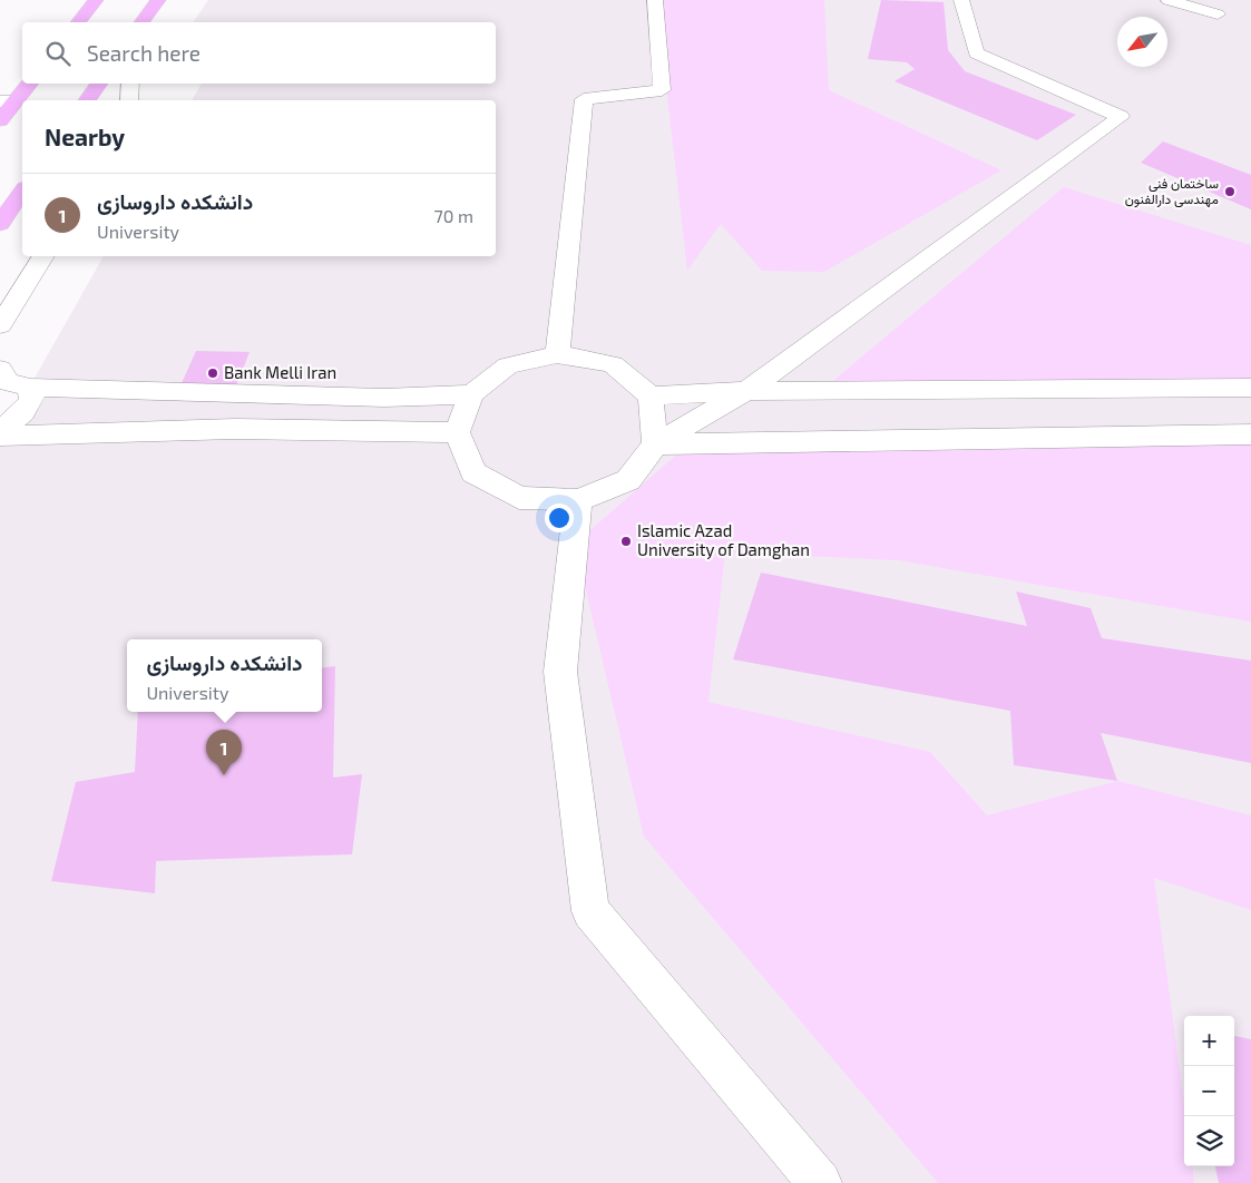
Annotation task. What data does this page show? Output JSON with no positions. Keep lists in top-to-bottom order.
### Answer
{
  "places": ["ساختمان فنی مهندسی دارالفنون", "Bank Melli Iran", "Islamic Azad University of Damghan"],
  "north": "bottom left",
  "page": {
    "search": "Search here",
    "heading": "Nearby",
    "list": [
      {
        "mark": "1",
        "name": "دانشکده داروسازی",
        "note": "University",
        "value": "70 m"
      }
    ],
    "popup": ["دانشکده داروسازی", "University"],
    "pins": "1",
    "map_buttons": ["+", "−"]
  }
}
